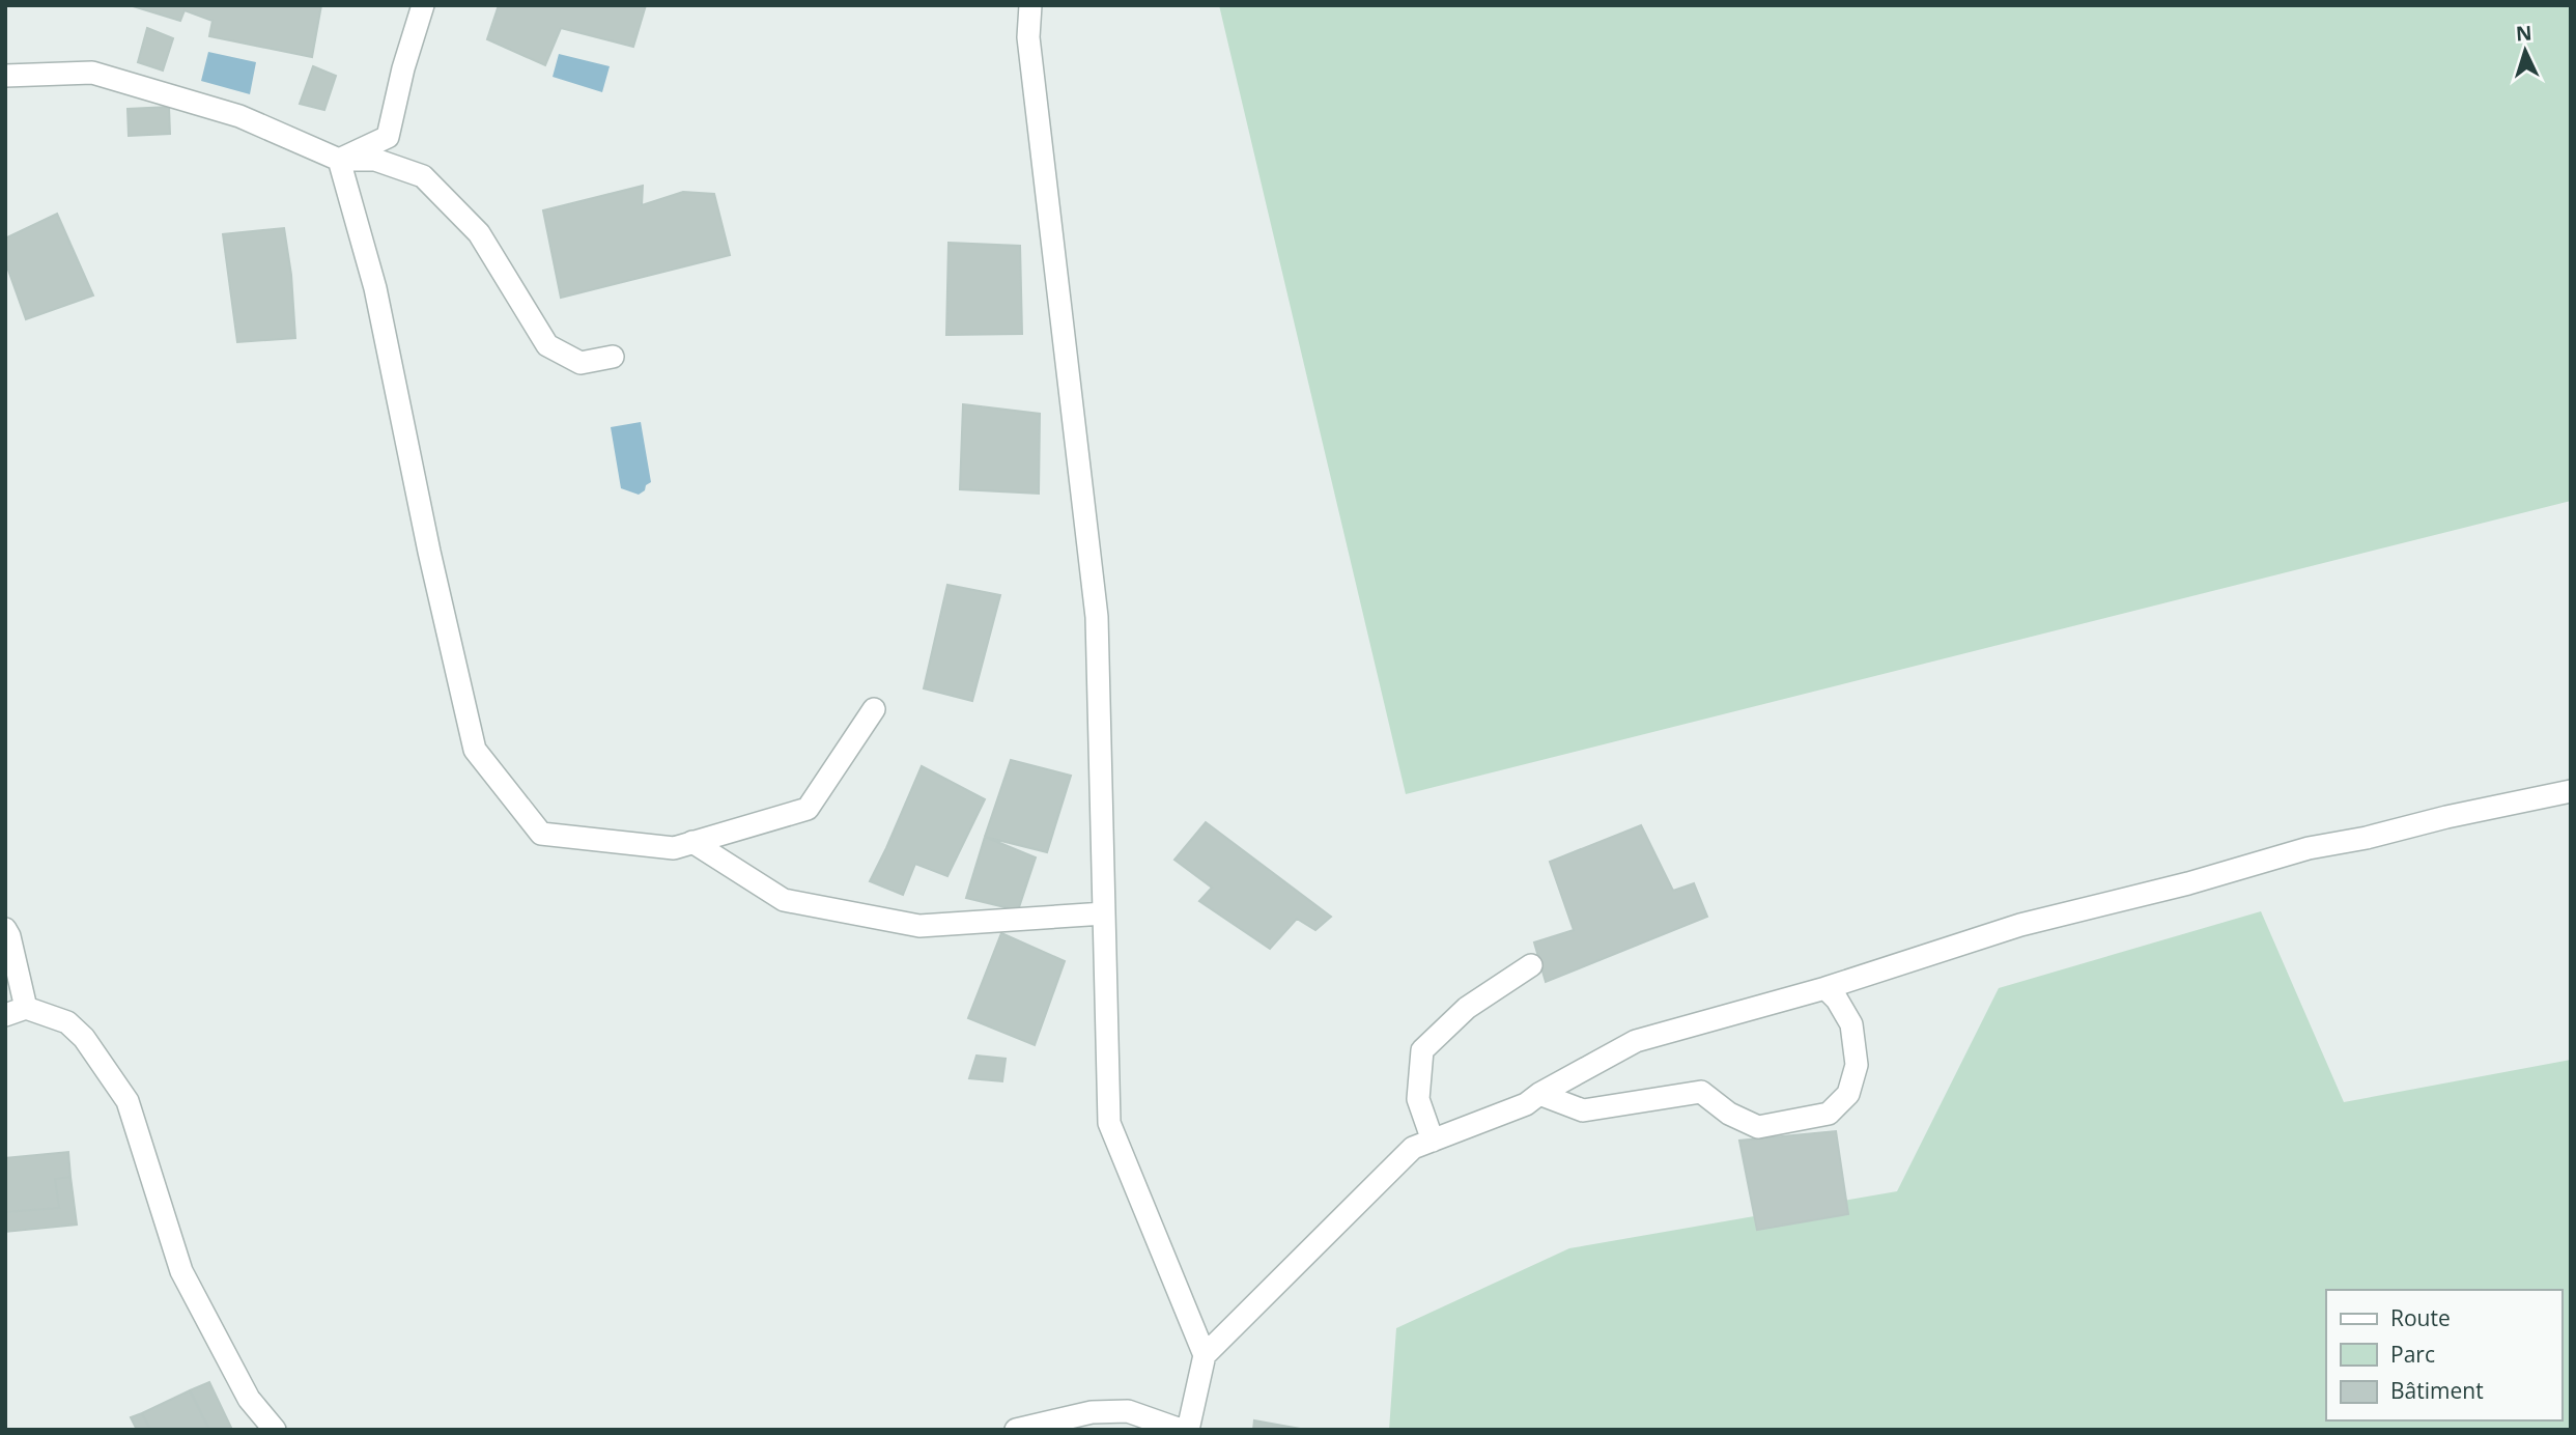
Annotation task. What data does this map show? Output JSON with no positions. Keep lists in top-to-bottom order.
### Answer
{
  "legend": ["Route", "Parc", "Bâtiment"],
  "north": "top"
}
